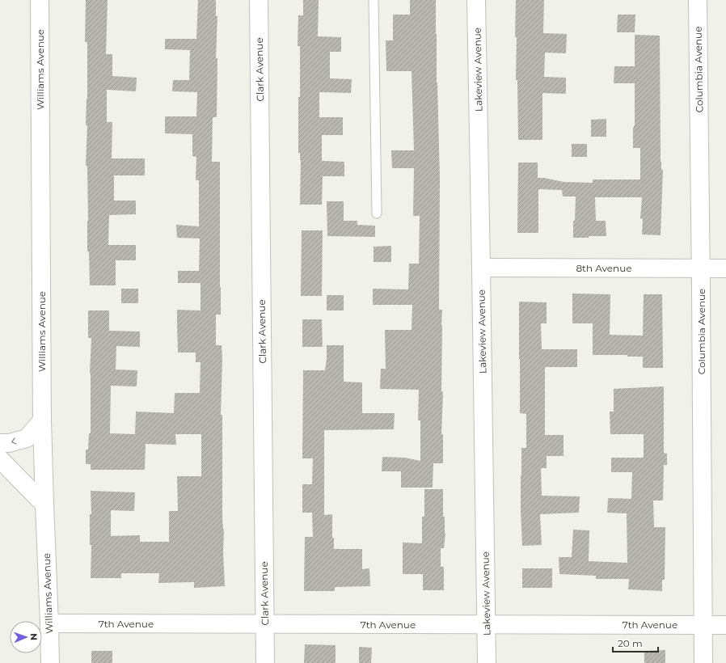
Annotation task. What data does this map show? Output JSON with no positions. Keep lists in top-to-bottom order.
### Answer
{
  "streets": {
    "street": [
      "Williams Avenue",
      "Clark Avenue",
      "Lakeview Avenue",
      "Columbia Avenue",
      "8th Avenue",
      "7th Avenue"
    ]
  },
  "crossings": [
    ["Williams Avenue", "7th Avenue"],
    ["Clark Avenue", "7th Avenue"],
    ["Lakeview Avenue", "8th Avenue"],
    ["Lakeview Avenue", "7th Avenue"],
    ["Columbia Avenue", "8th Avenue"],
    ["Columbia Avenue", "7th Avenue"]
  ],
  "scale_bar": "20 m",
  "north": "right"
}
